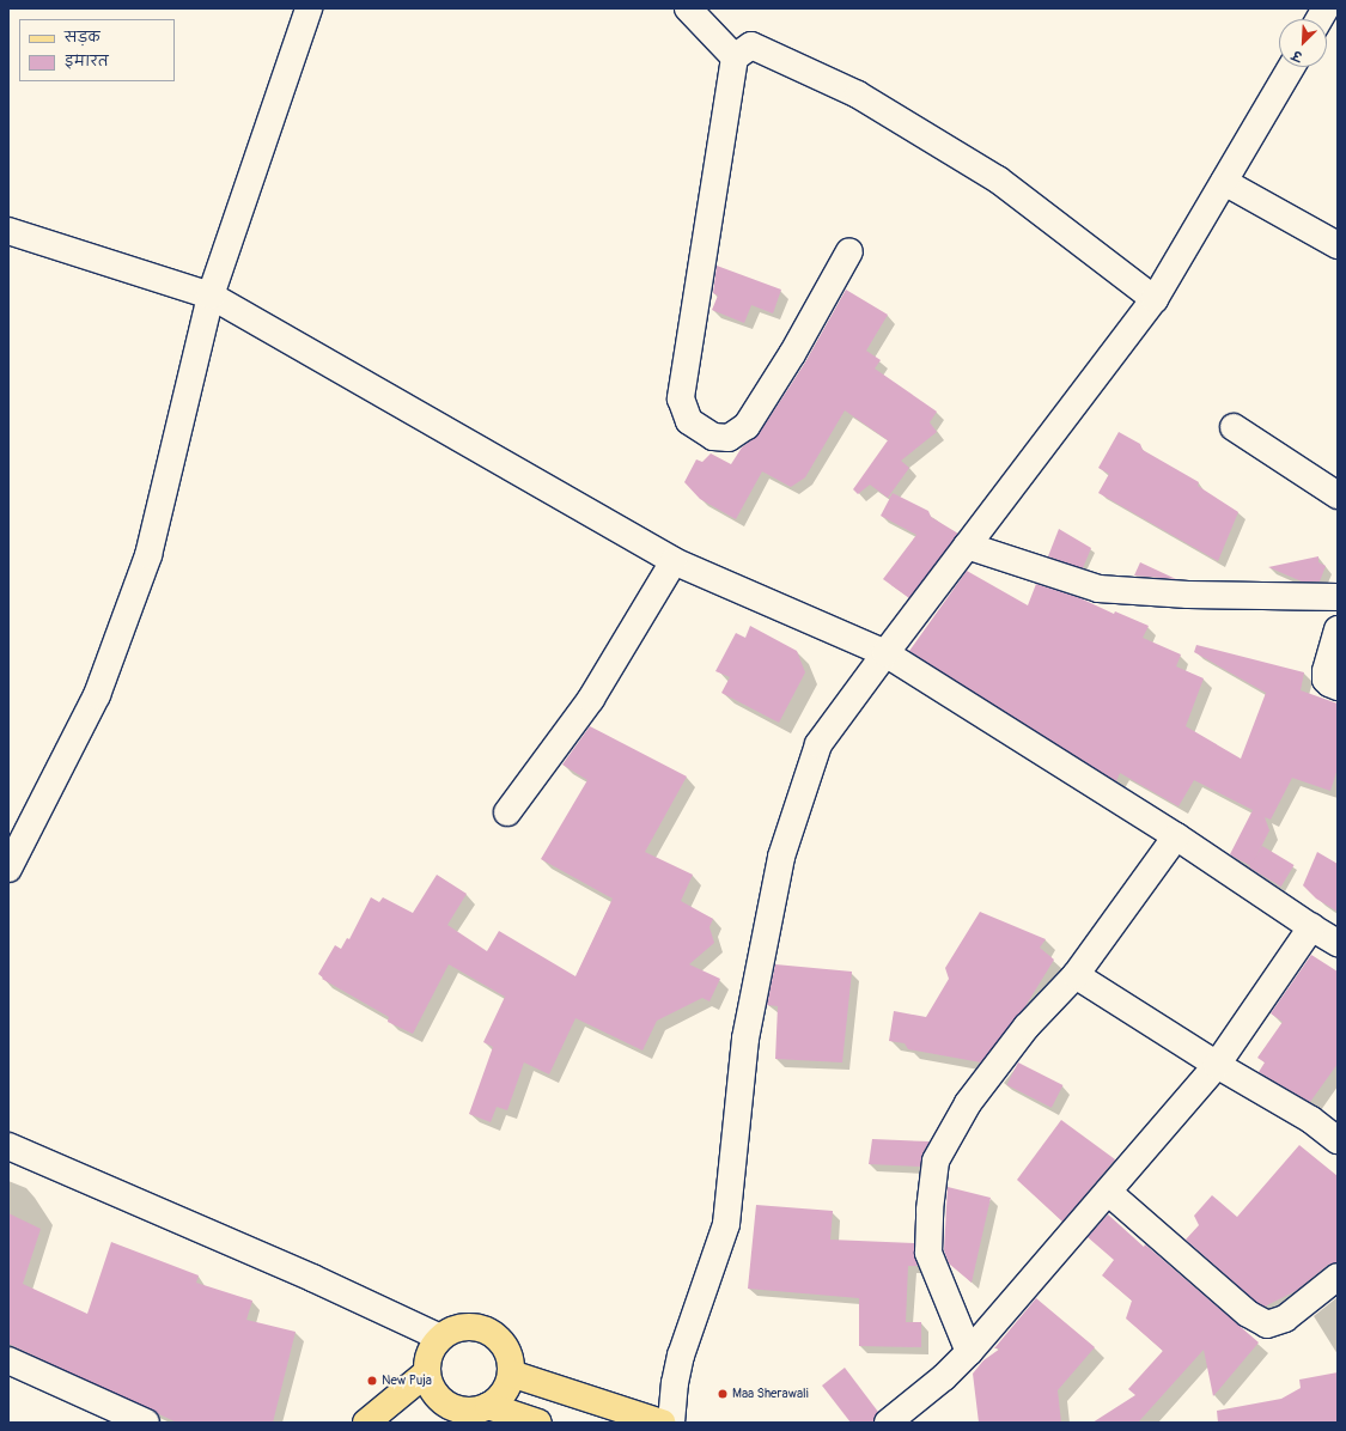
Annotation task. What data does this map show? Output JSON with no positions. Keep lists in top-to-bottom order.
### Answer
{
  "places": ["New Puja", "Maa Sherawali"],
  "legend": ["सड़क", "इमारत"],
  "north": "bottom left"
}
